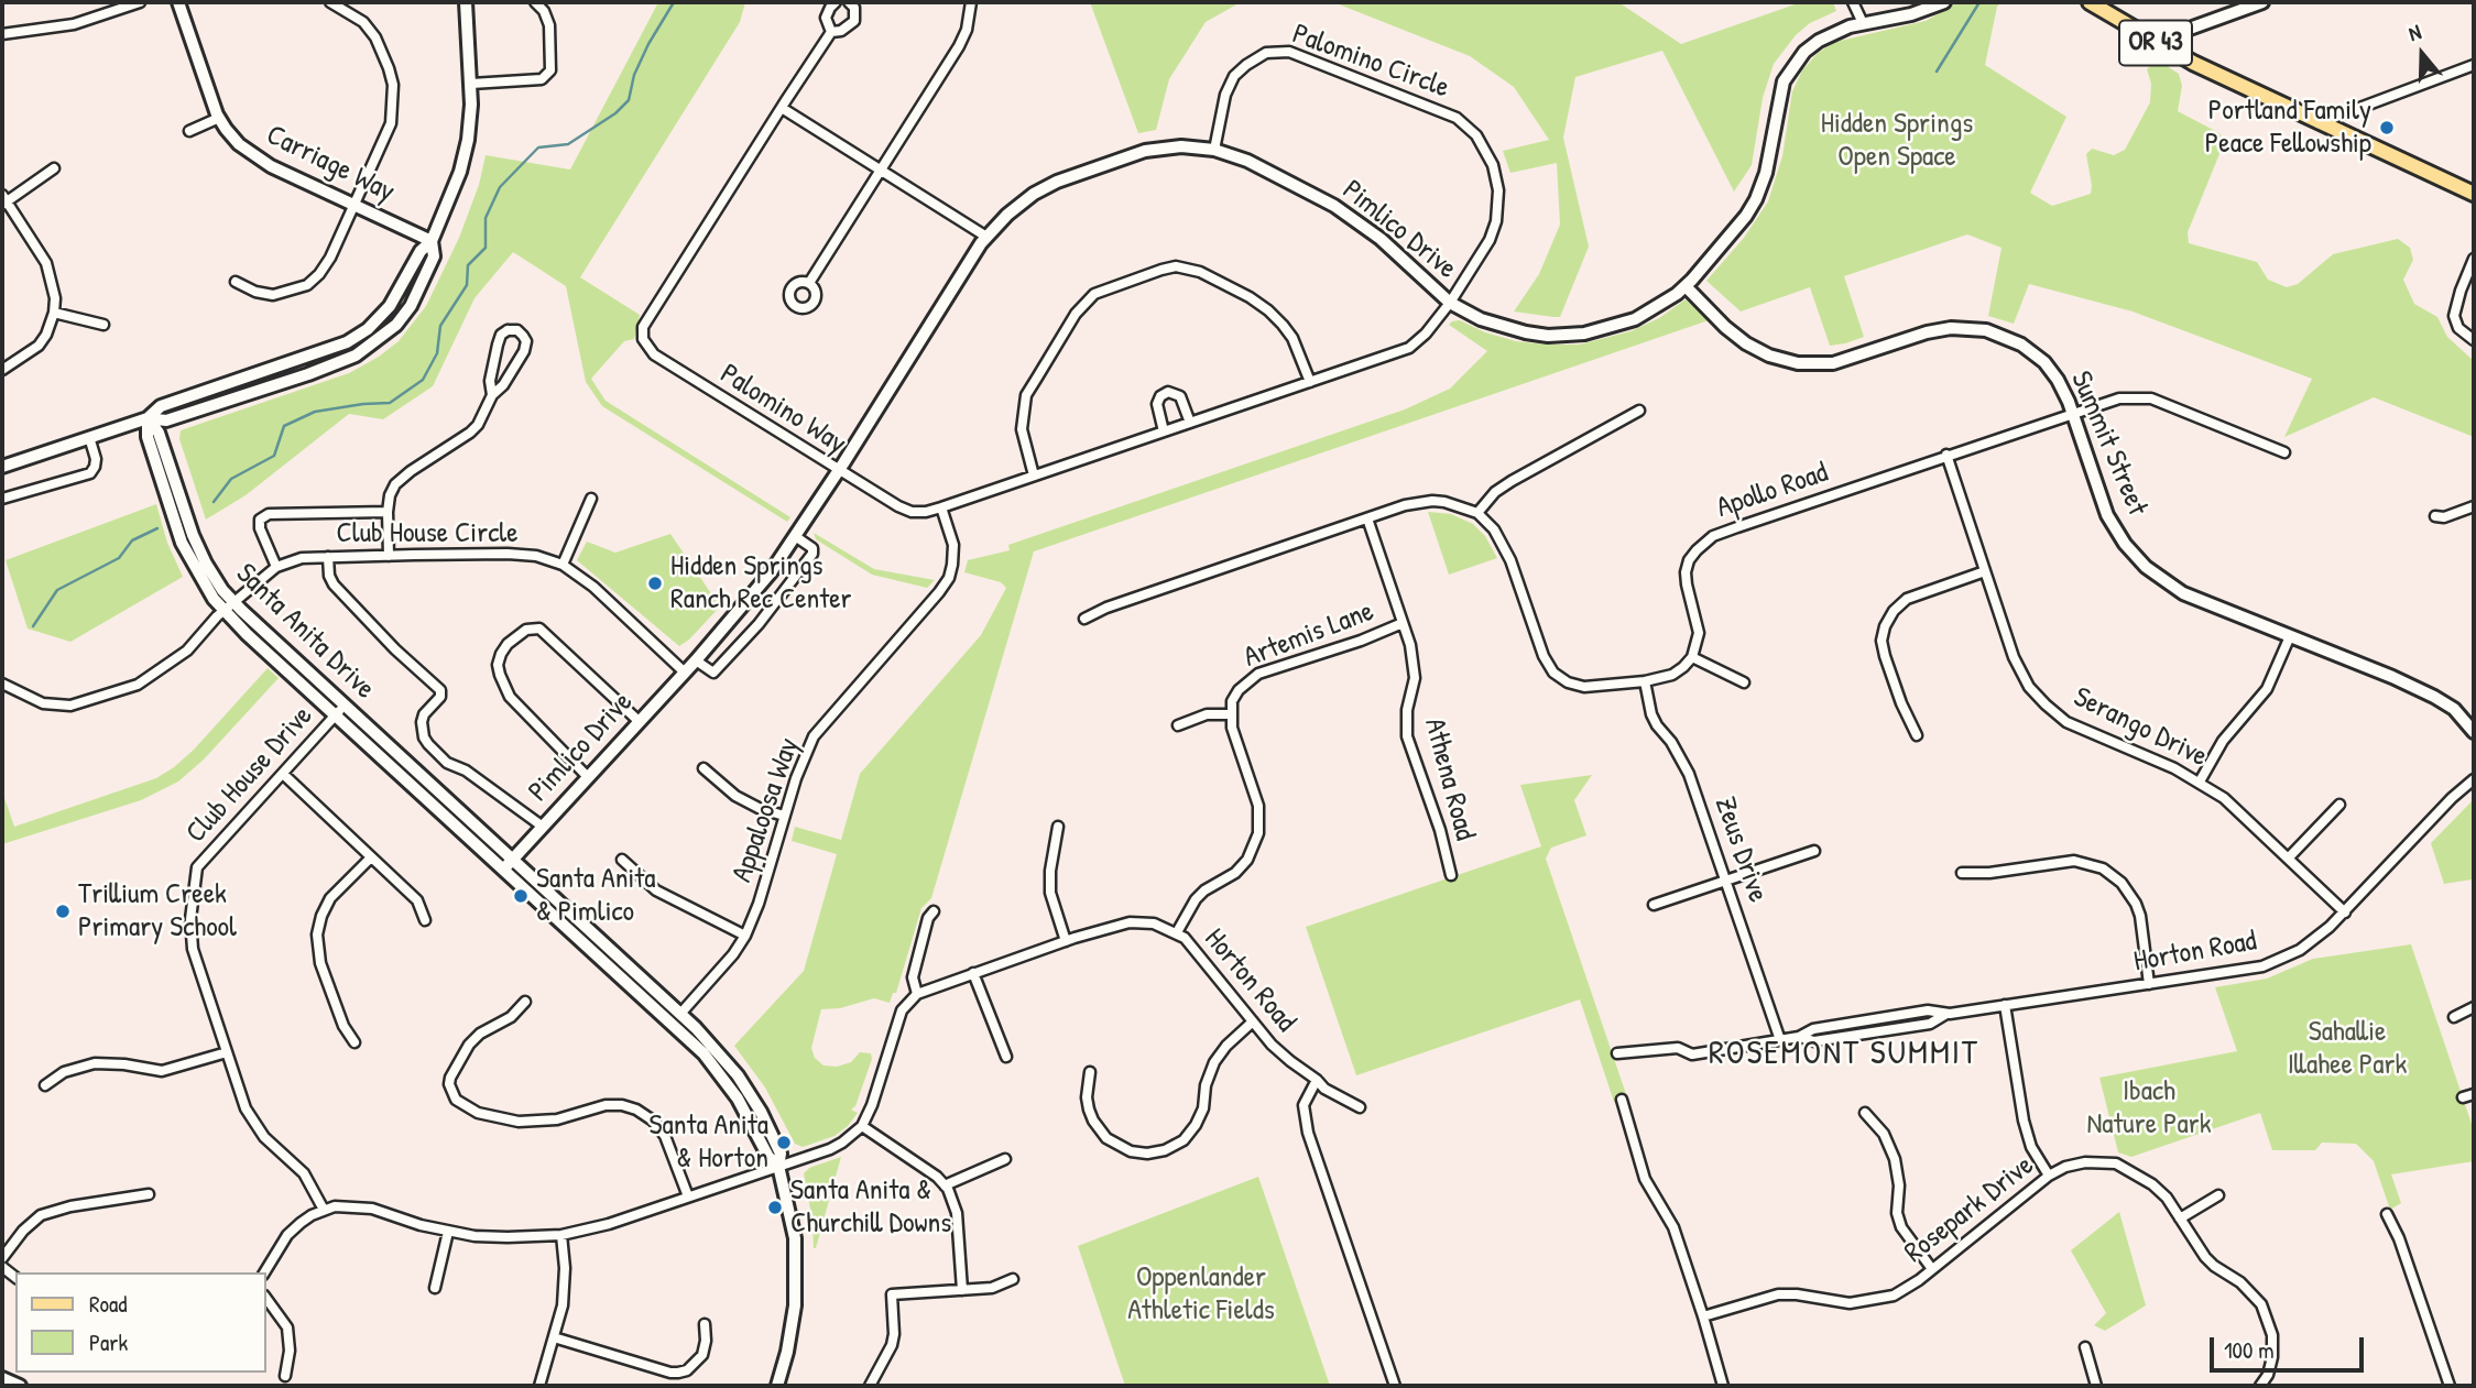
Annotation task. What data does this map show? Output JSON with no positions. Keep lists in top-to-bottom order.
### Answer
{
  "streets": {
    "main road": ["OR 43"],
    "street": [
      "Palomino Circle",
      "Carriage Way",
      "Pimlico Drive",
      "Palomino Way",
      "Summit Street",
      "Apollo Road",
      "Club House Circle",
      "Santa Anita Drive",
      "Artemis Lane",
      "Serango Drive",
      "Club House Drive",
      "Athena Road",
      "Appaloosa Way",
      "Zeus Drive",
      "Horton Road",
      "Rosepark Drive"
    ]
  },
  "crossings": [
    ["Palomino Circle", "Pimlico Drive"],
    ["Palomino Circle", "Palomino Way"],
    ["Pimlico Drive", "Palomino Way"],
    ["Pimlico Drive", "Summit Street"],
    ["Pimlico Drive", "Club House Circle"],
    ["Pimlico Drive", "Santa Anita Drive"],
    ["Palomino Way", "Appaloosa Way"],
    ["Summit Street", "Apollo Road"],
    ["Apollo Road", "Serango Drive"],
    ["Club House Circle", "Santa Anita Drive"],
    ["Santa Anita Drive", "Club House Drive"],
    ["Santa Anita Drive", "Appaloosa Way"],
    ["Artemis Lane", "Athena Road"],
    ["Serango Drive", "Horton Road"],
    ["Zeus Drive", "Horton Road"]
  ],
  "districts": ["ROSEMONT SUMMIT"],
  "parks": [
    "Hidden Springs Open Space",
    "Sahallie Illahee Park",
    "Ibach Nature Park",
    "Oppenlander Athletic Fields"
  ],
  "places": [
    "Portland Family Peace Fellowship",
    "Hidden Springs Ranch Rec Center",
    "Santa Anita & Pimlico",
    "Trillium Creek Primary School",
    "Santa Anita & Horton",
    "Santa Anita & Churchill Downs"
  ],
  "legend": ["Road", "Park"],
  "scale_bar": "100 m",
  "north": "top"
}
